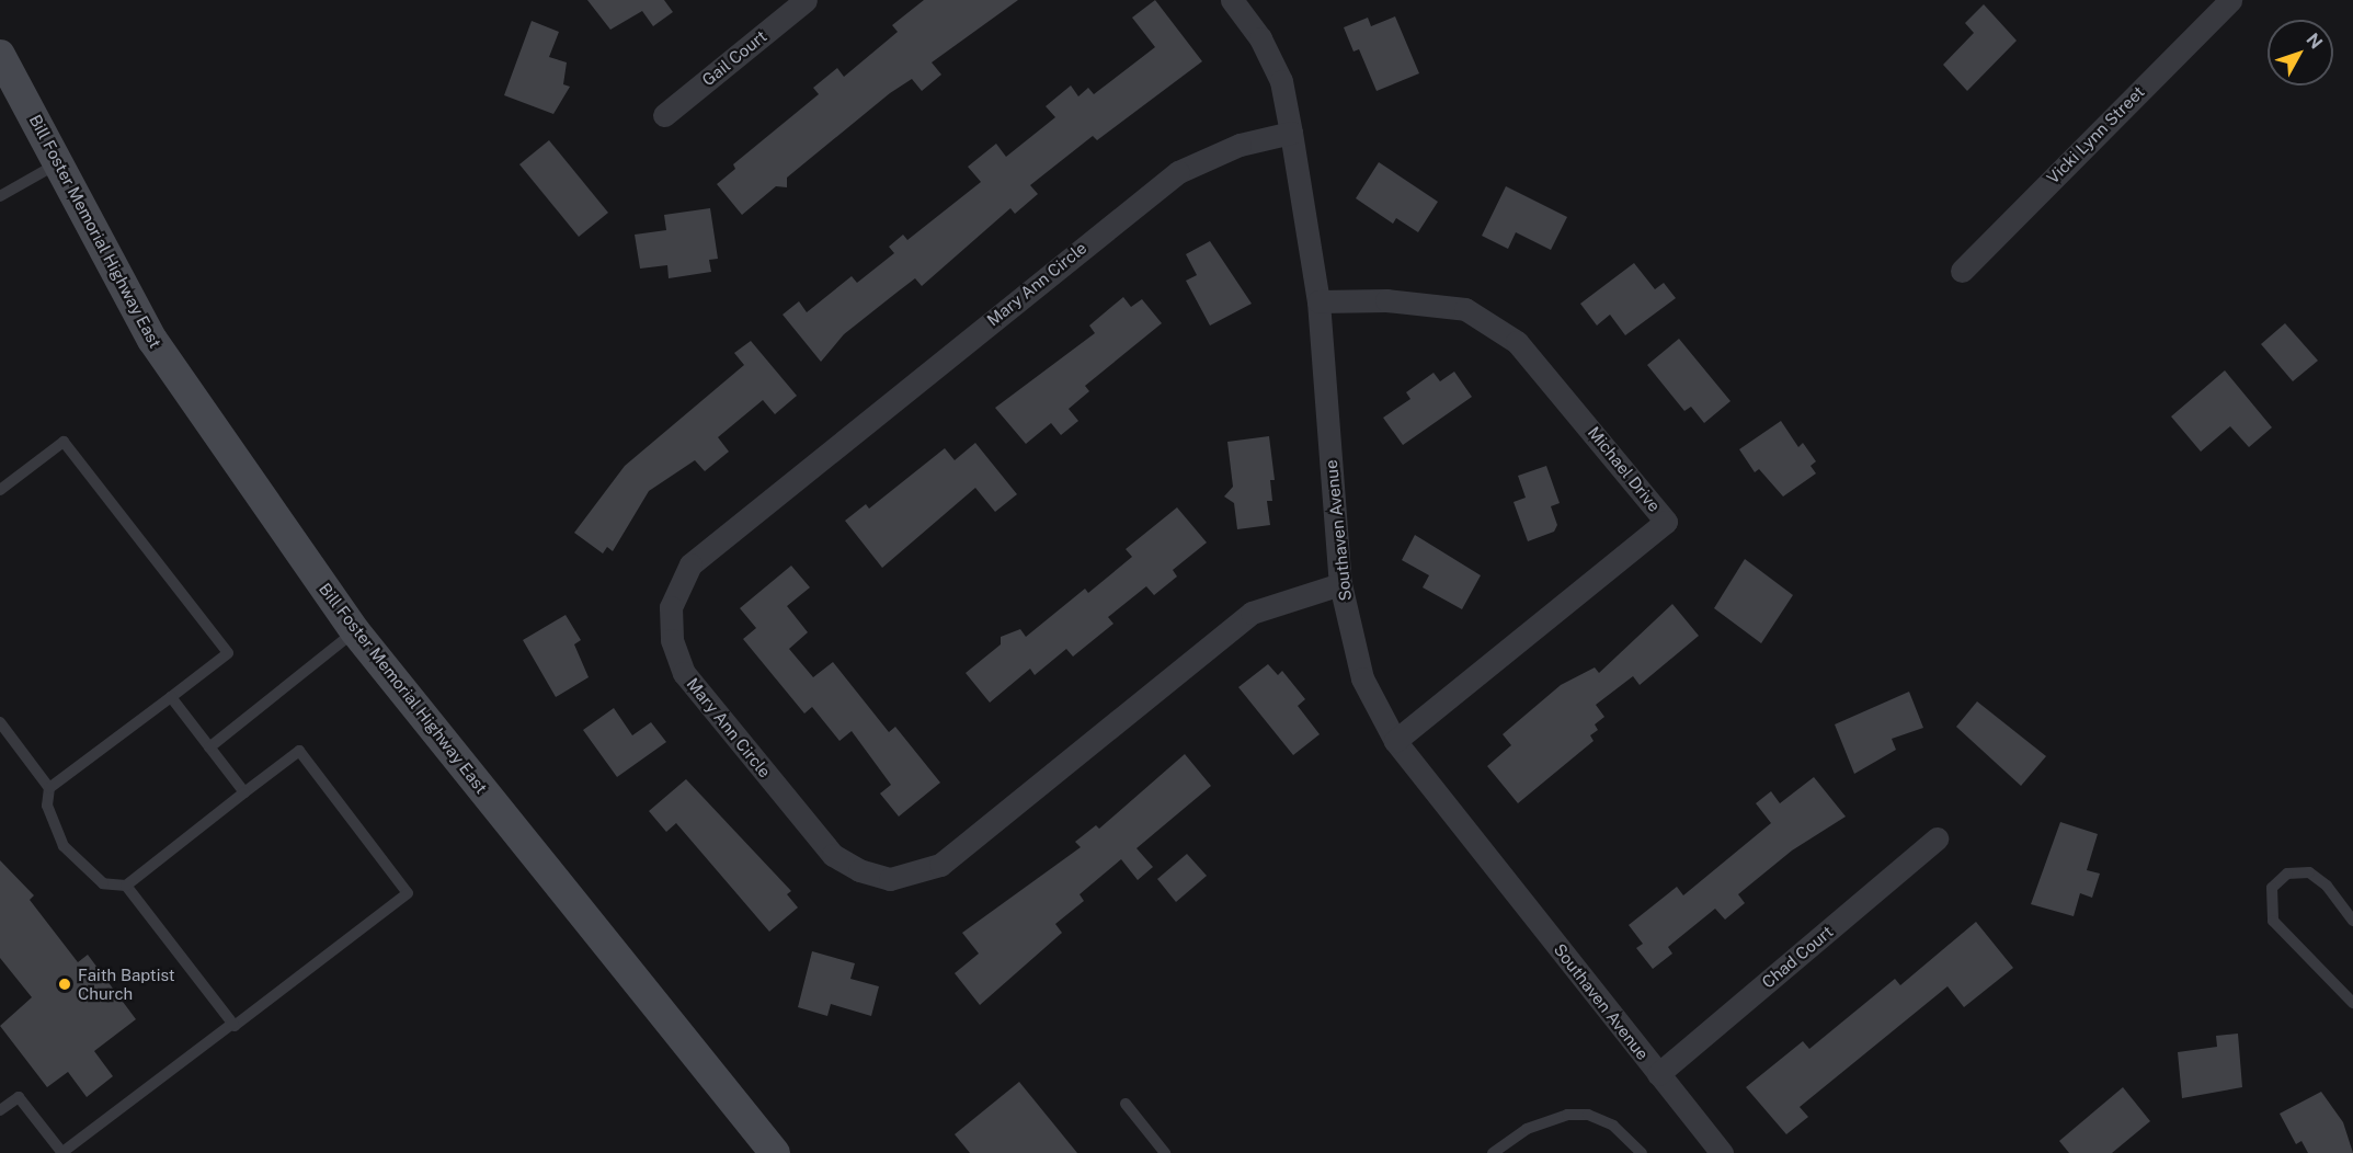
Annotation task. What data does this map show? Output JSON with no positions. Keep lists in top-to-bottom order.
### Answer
{
  "streets": {
    "main road": ["Bill Foster Memorial Highway East"],
    "street": [
      "Gail Court",
      "Vicki Lynn Street",
      "Mary Ann Circle",
      "Michael Drive",
      "Southaven Avenue",
      "Chad Court"
    ]
  },
  "crossings": [
    ["Mary Ann Circle", "Southaven Avenue"],
    ["Michael Drive", "Southaven Avenue"],
    ["Southaven Avenue", "Chad Court"]
  ],
  "places": ["Faith Baptist Church"],
  "north": "top right"
}
